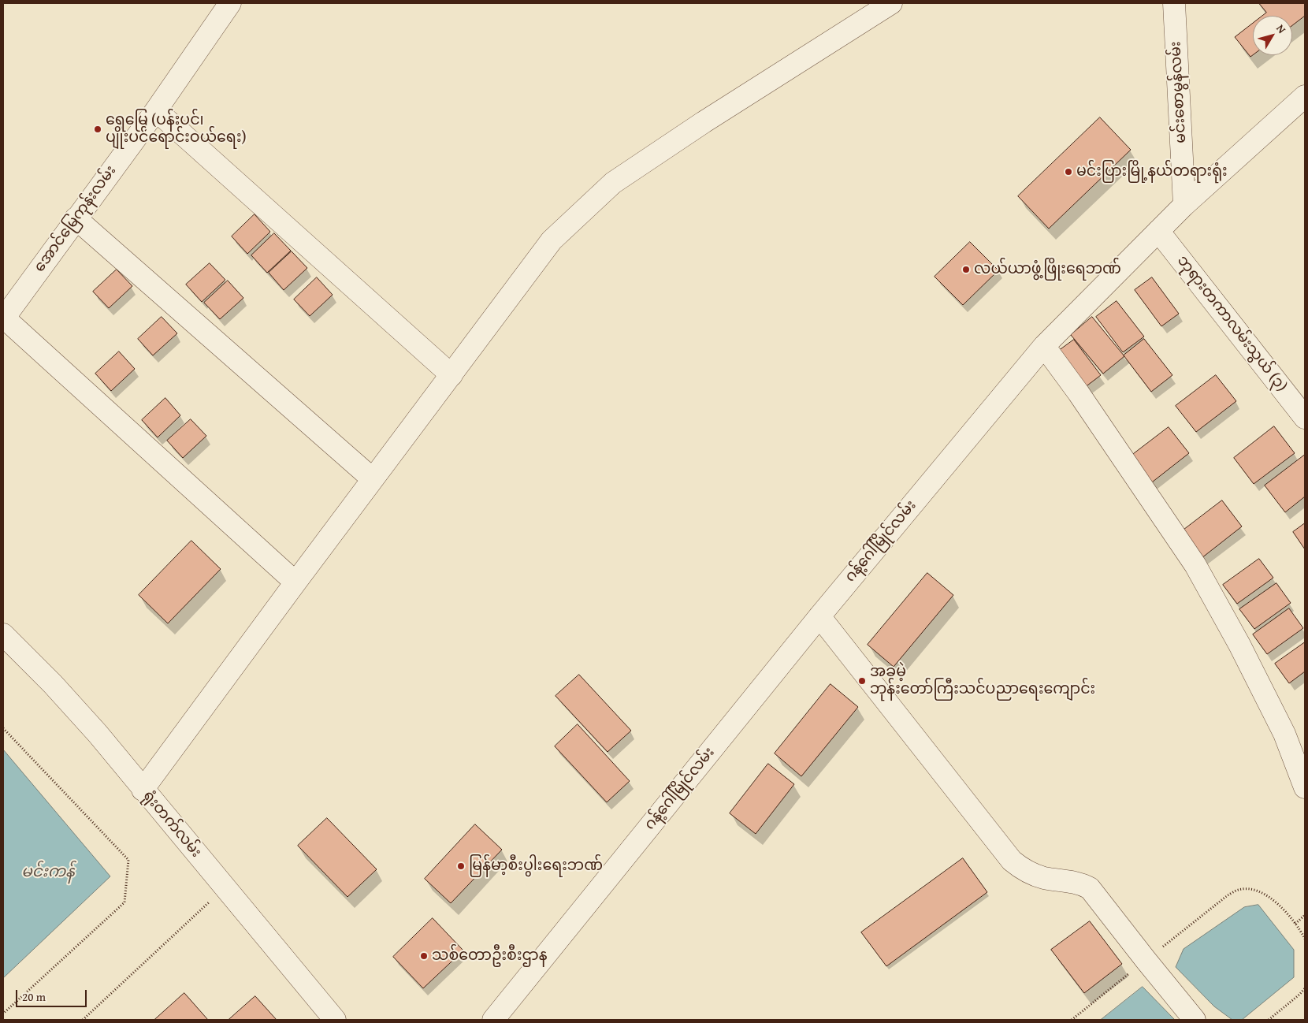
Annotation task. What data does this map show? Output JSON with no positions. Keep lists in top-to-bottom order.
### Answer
{
  "streets": {
    "street": [
      "မင်းစောမွန်လမ်း",
      "အောင်မြေကုန်းလမ်း",
      "ဘုရားတကာလမ်းသွယ် (၃)",
      "ဂန့်ဂေါ်မြိုင်လမ်း",
      "ရုံးတက်လမ်း"
    ]
  },
  "crossings": [
    ["မင်းစောမွန်လမ်း", "ဂန့်ဂေါ်မြိုင်လမ်း"],
    ["ဘုရားတကာလမ်းသွယ် (၃)", "ဂန့်ဂေါ်မြိုင်လမ်း"]
  ],
  "water": ["မင်းကန်"],
  "places": [
    "ရွှေမြေ (ပန်းပင်၊ ပျိုးပင်ရောင်းဝယ်ရေး)",
    "မင်းပြားမြို့နယ်တရားရုံး",
    "လယ်ယာဖွံ့ဖြိုးရေဘဏ်",
    "အခမဲ့ ဘုန်းတော်ကြီးသင်ပညာရေးကျောင်း",
    "မြန်မာ့စီးပွါးရေးဘဏ်",
    "သစ်တောဦးစီးဌာန"
  ],
  "scale_bar": "20 m",
  "north": "top right"
}
